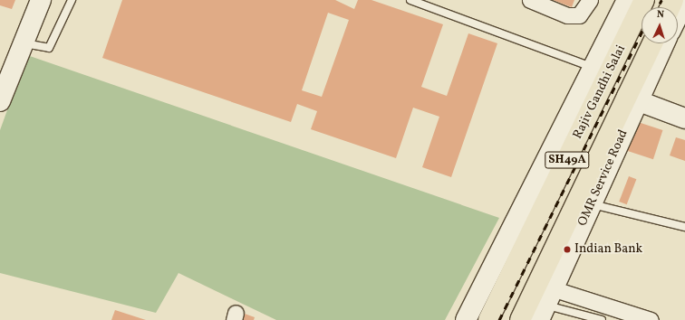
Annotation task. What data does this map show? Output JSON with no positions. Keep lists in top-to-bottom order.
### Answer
{
  "streets": {
    "main road": ["Rajiv Gandhi Salai", "SH49A"],
    "street": ["OMR Service Road"]
  },
  "crossings": [
    ["Rajiv Gandhi Salai", "OMR Service Road"]
  ],
  "places": ["Indian Bank"],
  "north": "top"
}
